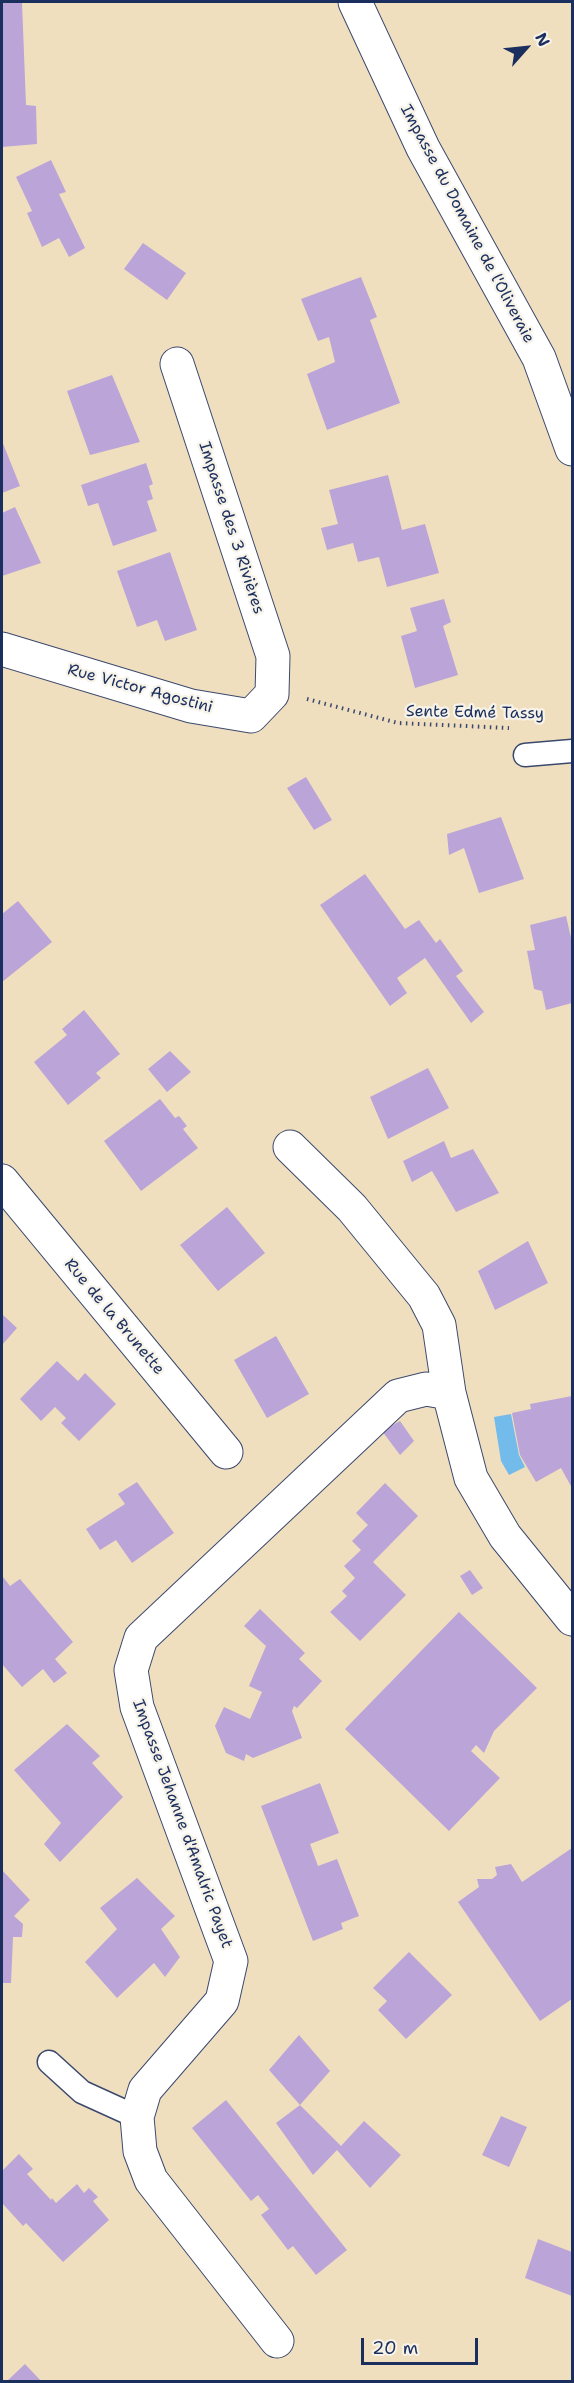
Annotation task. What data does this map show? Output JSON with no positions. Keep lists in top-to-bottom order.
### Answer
{
  "streets": {
    "street": [
      "Impasse du Domaine de l'Oliveraie",
      "Impasse des 3 Rivières",
      "Rue Victor Agostini",
      "Rue de la Brunette",
      "Impasse Jehanne d'Amalric Payet"
    ],
    "path": ["Sente Edmé Tassy"]
  },
  "crossings": [
    ["Impasse des 3 Rivières", "Rue Victor Agostini"],
    ["Impasse des 3 Rivières", "Sente Edmé Tassy"],
    ["Rue Victor Agostini", "Sente Edmé Tassy"]
  ],
  "scale_bar": "20 m",
  "north": "top right"
}
